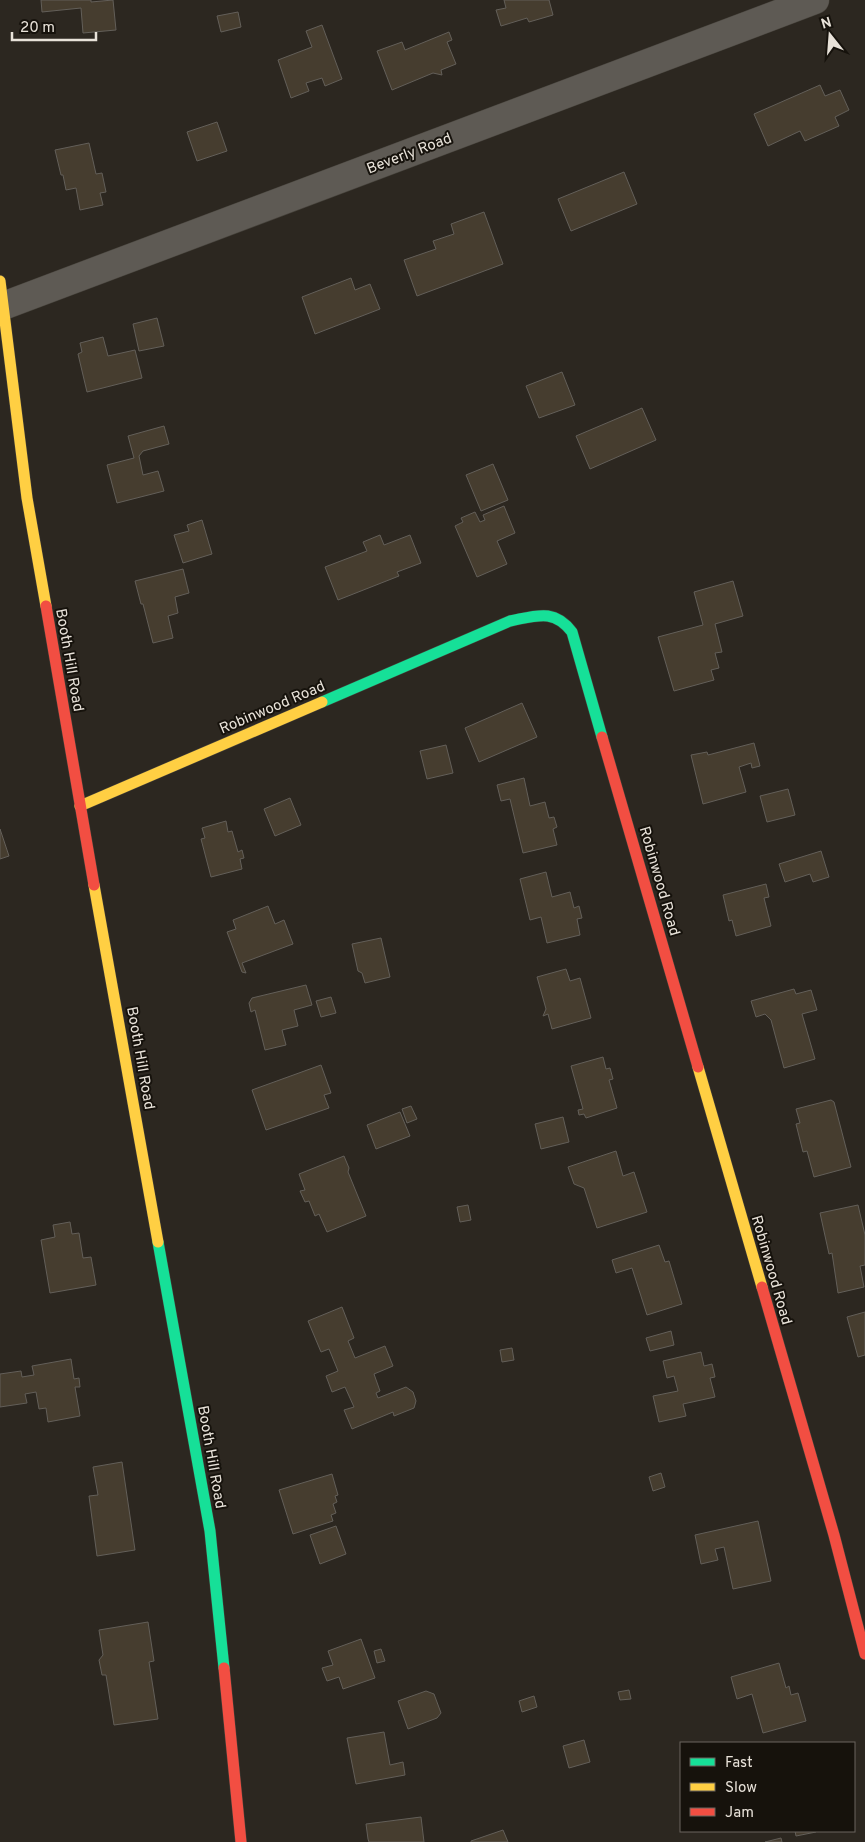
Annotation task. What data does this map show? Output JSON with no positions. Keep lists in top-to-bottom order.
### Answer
{
  "streets": {
    "street": ["Beverly Road", "Booth Hill Road", "Robinwood Road"]
  },
  "crossings": [
    ["Beverly Road", "Booth Hill Road"],
    ["Booth Hill Road", "Robinwood Road"]
  ],
  "legend": ["Fast", "Slow", "Jam"],
  "scale_bar": "20 m",
  "north": "top"
}
